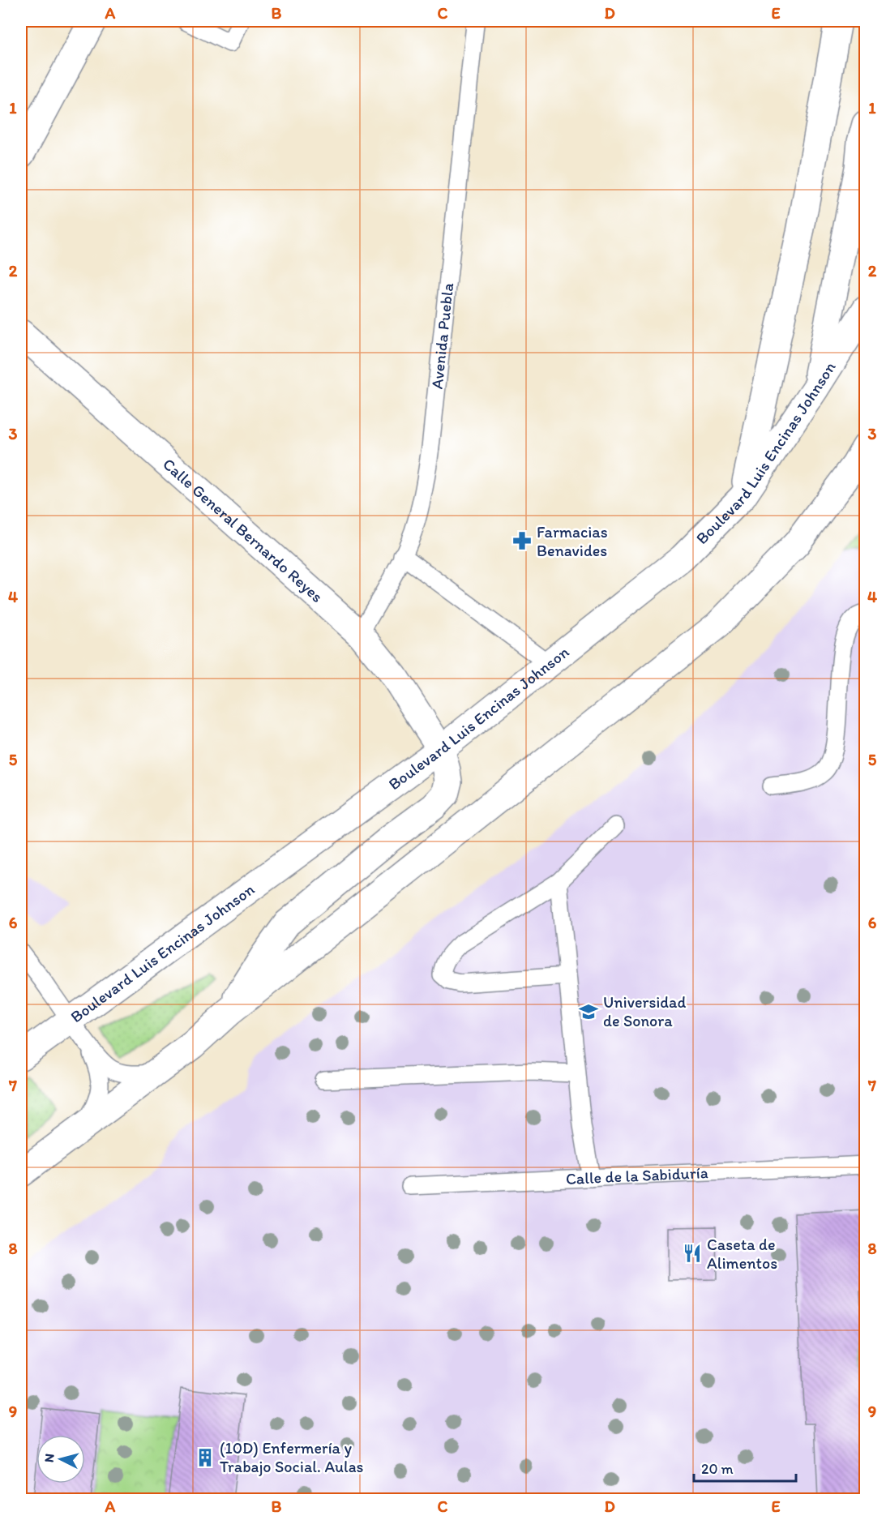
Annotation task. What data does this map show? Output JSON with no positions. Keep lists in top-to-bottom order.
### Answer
{
  "streets": {
    "main road": ["Boulevard Luis Encinas Johnson", "Calle General Bernardo Reyes"],
    "lane": ["Avenida Puebla", "Calle de la Sabiduría"]
  },
  "crossings": [
    ["Avenida Puebla", "Calle General Bernardo Reyes"],
    ["Boulevard Luis Encinas Johnson", "Calle General Bernardo Reyes"]
  ],
  "places": {
    "pharmacy": ["Farmacias Benavides"],
    "school or university": ["Universidad de Sonora"],
    "restaurant": ["Caseta de Alimentos"],
    "building": ["(10D) Enfermería y Trabajo Social. Aulas"]
  },
  "scale_bar": "20 m",
  "north": "left",
  "grid": {
    "columns": [
      "A",
      "B",
      "C",
      "D",
      "E"
    ],
    "rows": [
      "1",
      "2",
      "3",
      "4",
      "5",
      "6",
      "7",
      "8",
      "9"
    ]
  }
}
